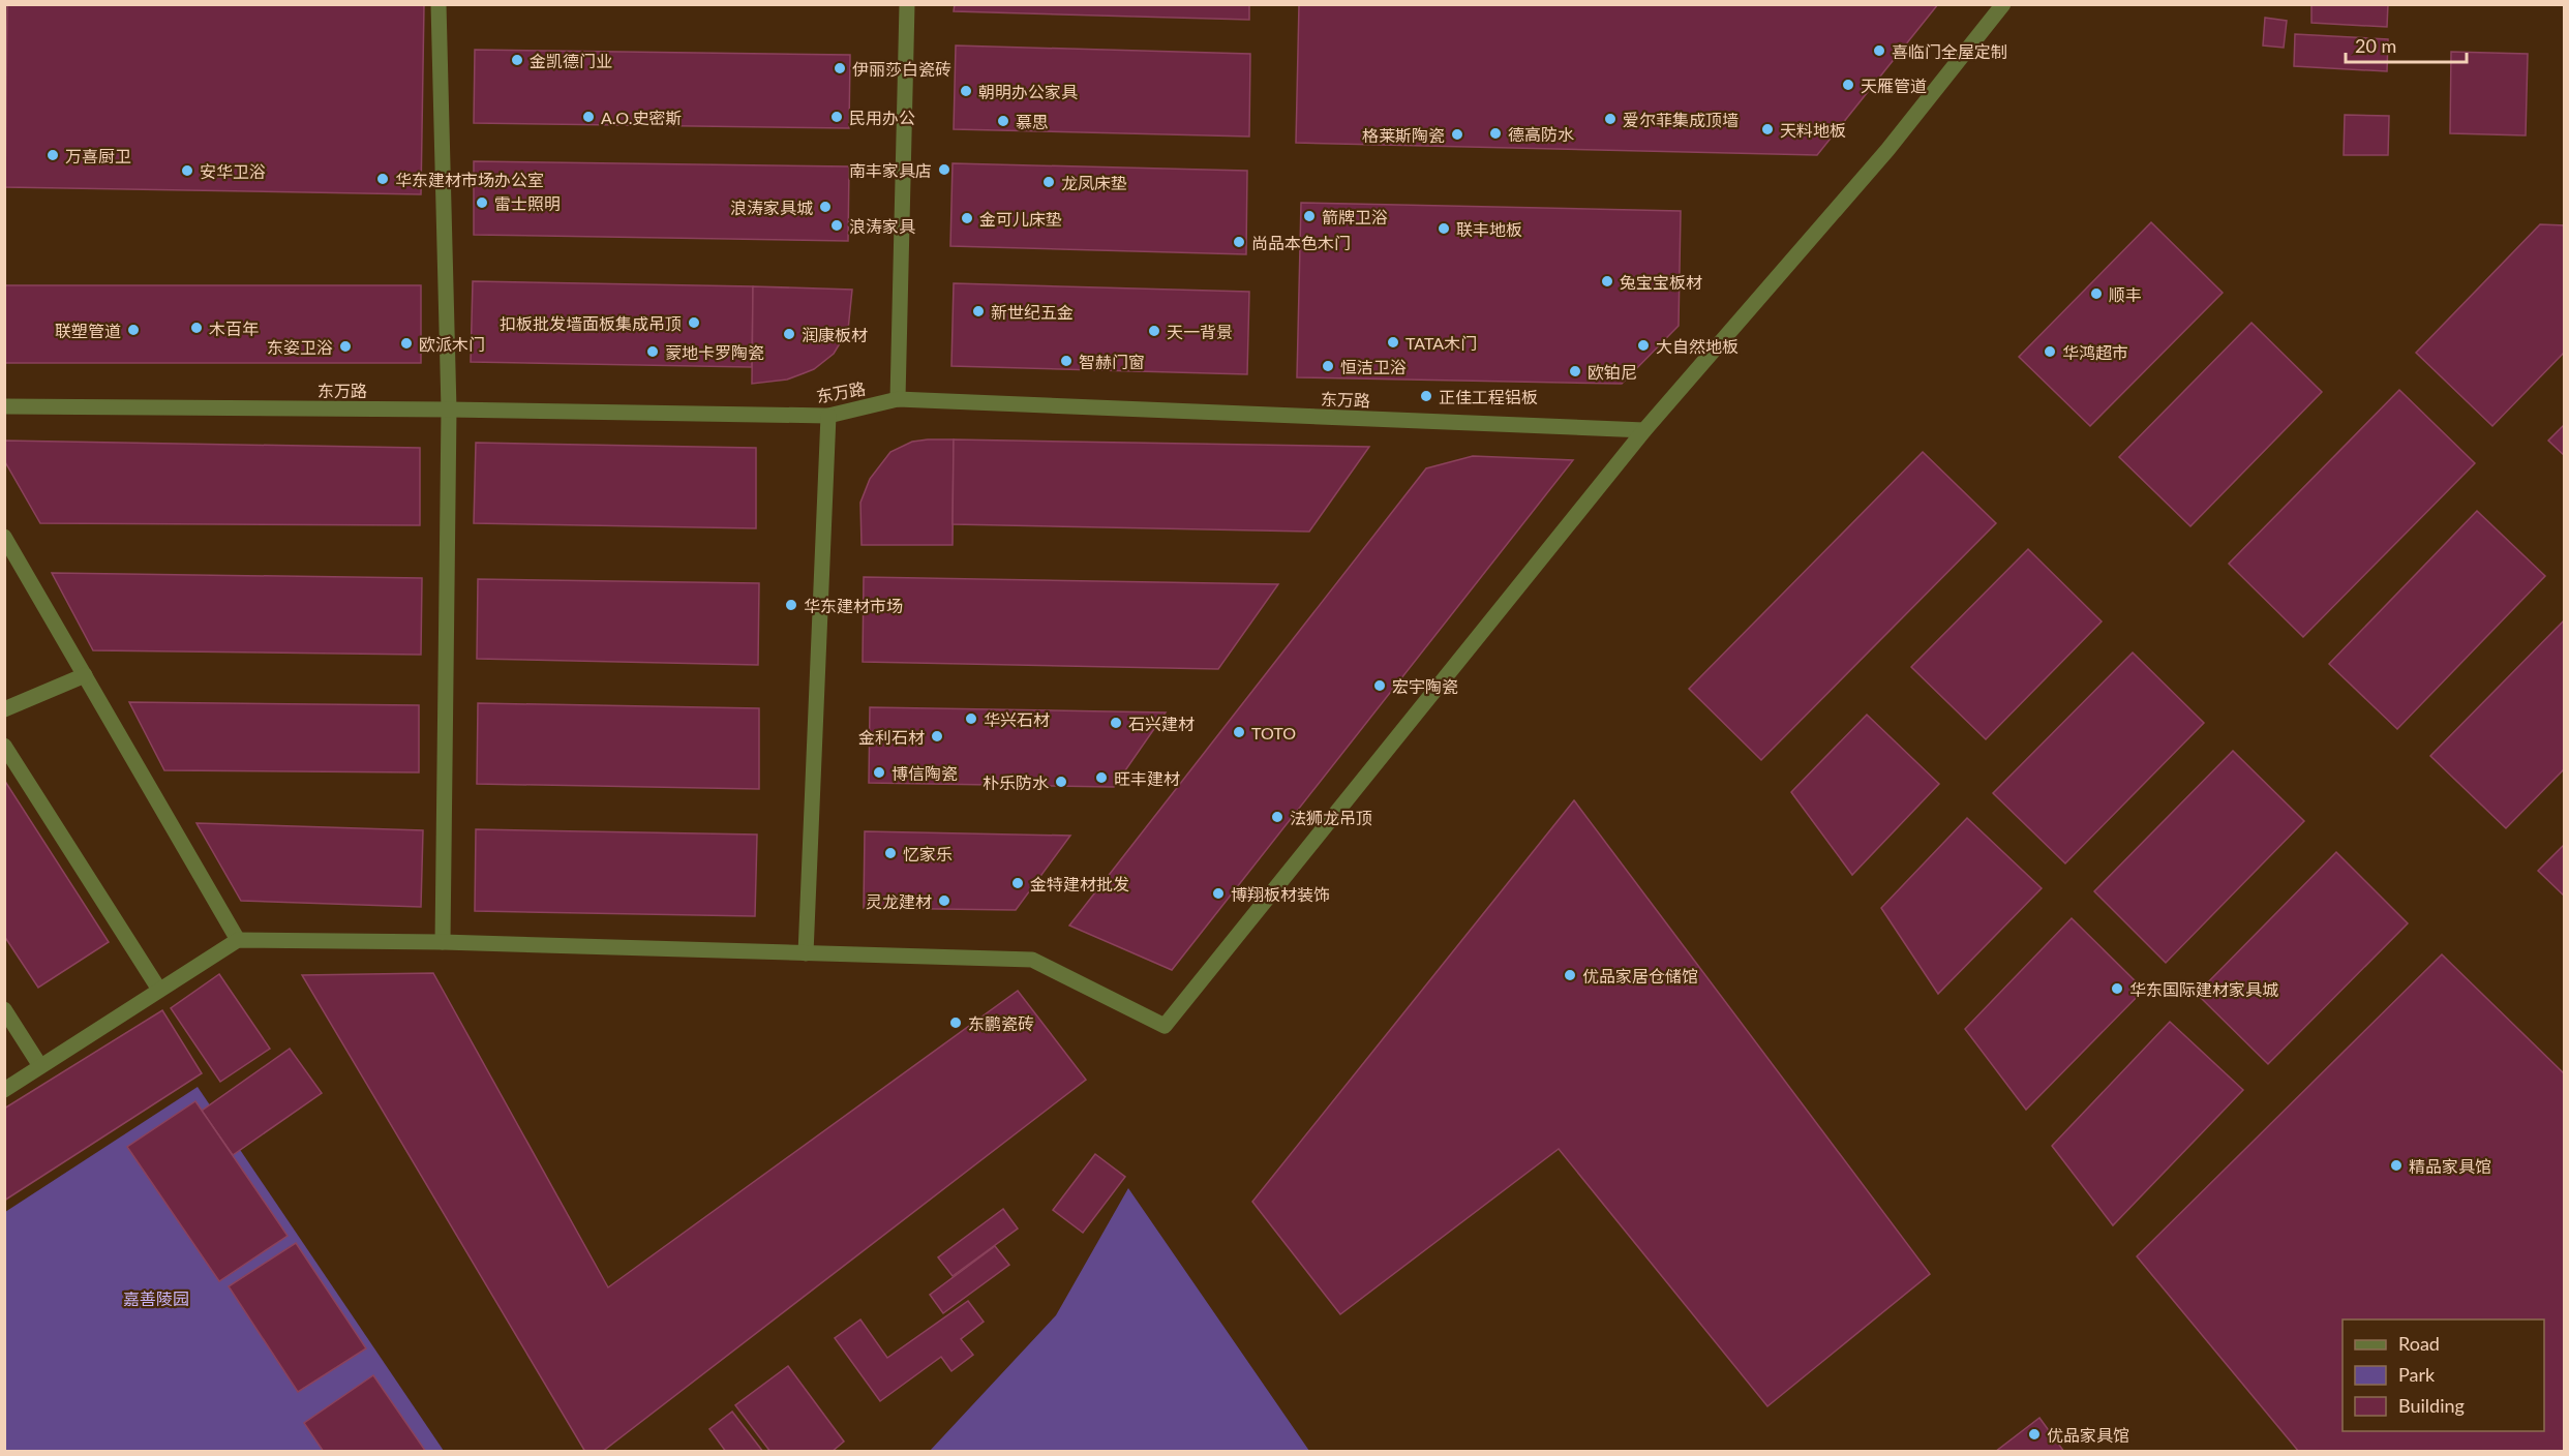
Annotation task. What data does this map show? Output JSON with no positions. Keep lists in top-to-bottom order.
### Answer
{
  "streets": {
    "lane": ["东万路"]
  },
  "parks": ["嘉善陵园"],
  "places": [
    "喜临门全屋定制",
    "金凯德门业",
    "伊丽莎白瓷砖",
    "天雁管道",
    "朝明办公家具",
    "A.O.史密斯",
    "民用办公",
    "爱尔菲集成顶墙",
    "慕思",
    "天料地板",
    "德高防水",
    "格莱斯陶瓷",
    "万喜厨卫",
    "南丰家具店",
    "安华卫浴",
    "华东建材市场办公室",
    "龙凤床垫",
    "雷士照明",
    "浪涛家具城",
    "箭牌卫浴",
    "金可儿床垫",
    "浪涛家具",
    "联丰地板",
    "尚品本色木门",
    "兔宝宝板材",
    "顺丰",
    "新世纪五金",
    "扣板批发墙面板集成吊顶",
    "木百年",
    "联塑管道",
    "天一背景",
    "润康板材",
    "TATA木门",
    "欧派木门",
    "大自然地板",
    "东姿卫浴",
    "蒙地卡罗陶瓷",
    "华鸿超市",
    "智赫门窗",
    "恒洁卫浴",
    "欧铂尼",
    "正佳工程铝板",
    "华东建材市场",
    "宏宇陶瓷",
    "华兴石材",
    "石兴建材",
    "TOTO",
    "金利石材",
    "博信陶瓷",
    "旺丰建材",
    "朴乐防水",
    "法狮龙吊顶",
    "忆家乐",
    "金特建材批发",
    "博翔板材装饰",
    "灵龙建材",
    "优品家居仓储馆",
    "华东国际建材家具城",
    "东鹏瓷砖",
    "精品家具馆",
    "优品家具馆"
  ],
  "legend": ["Road", "Park", "Building"],
  "scale_bar": "20 m"
}
